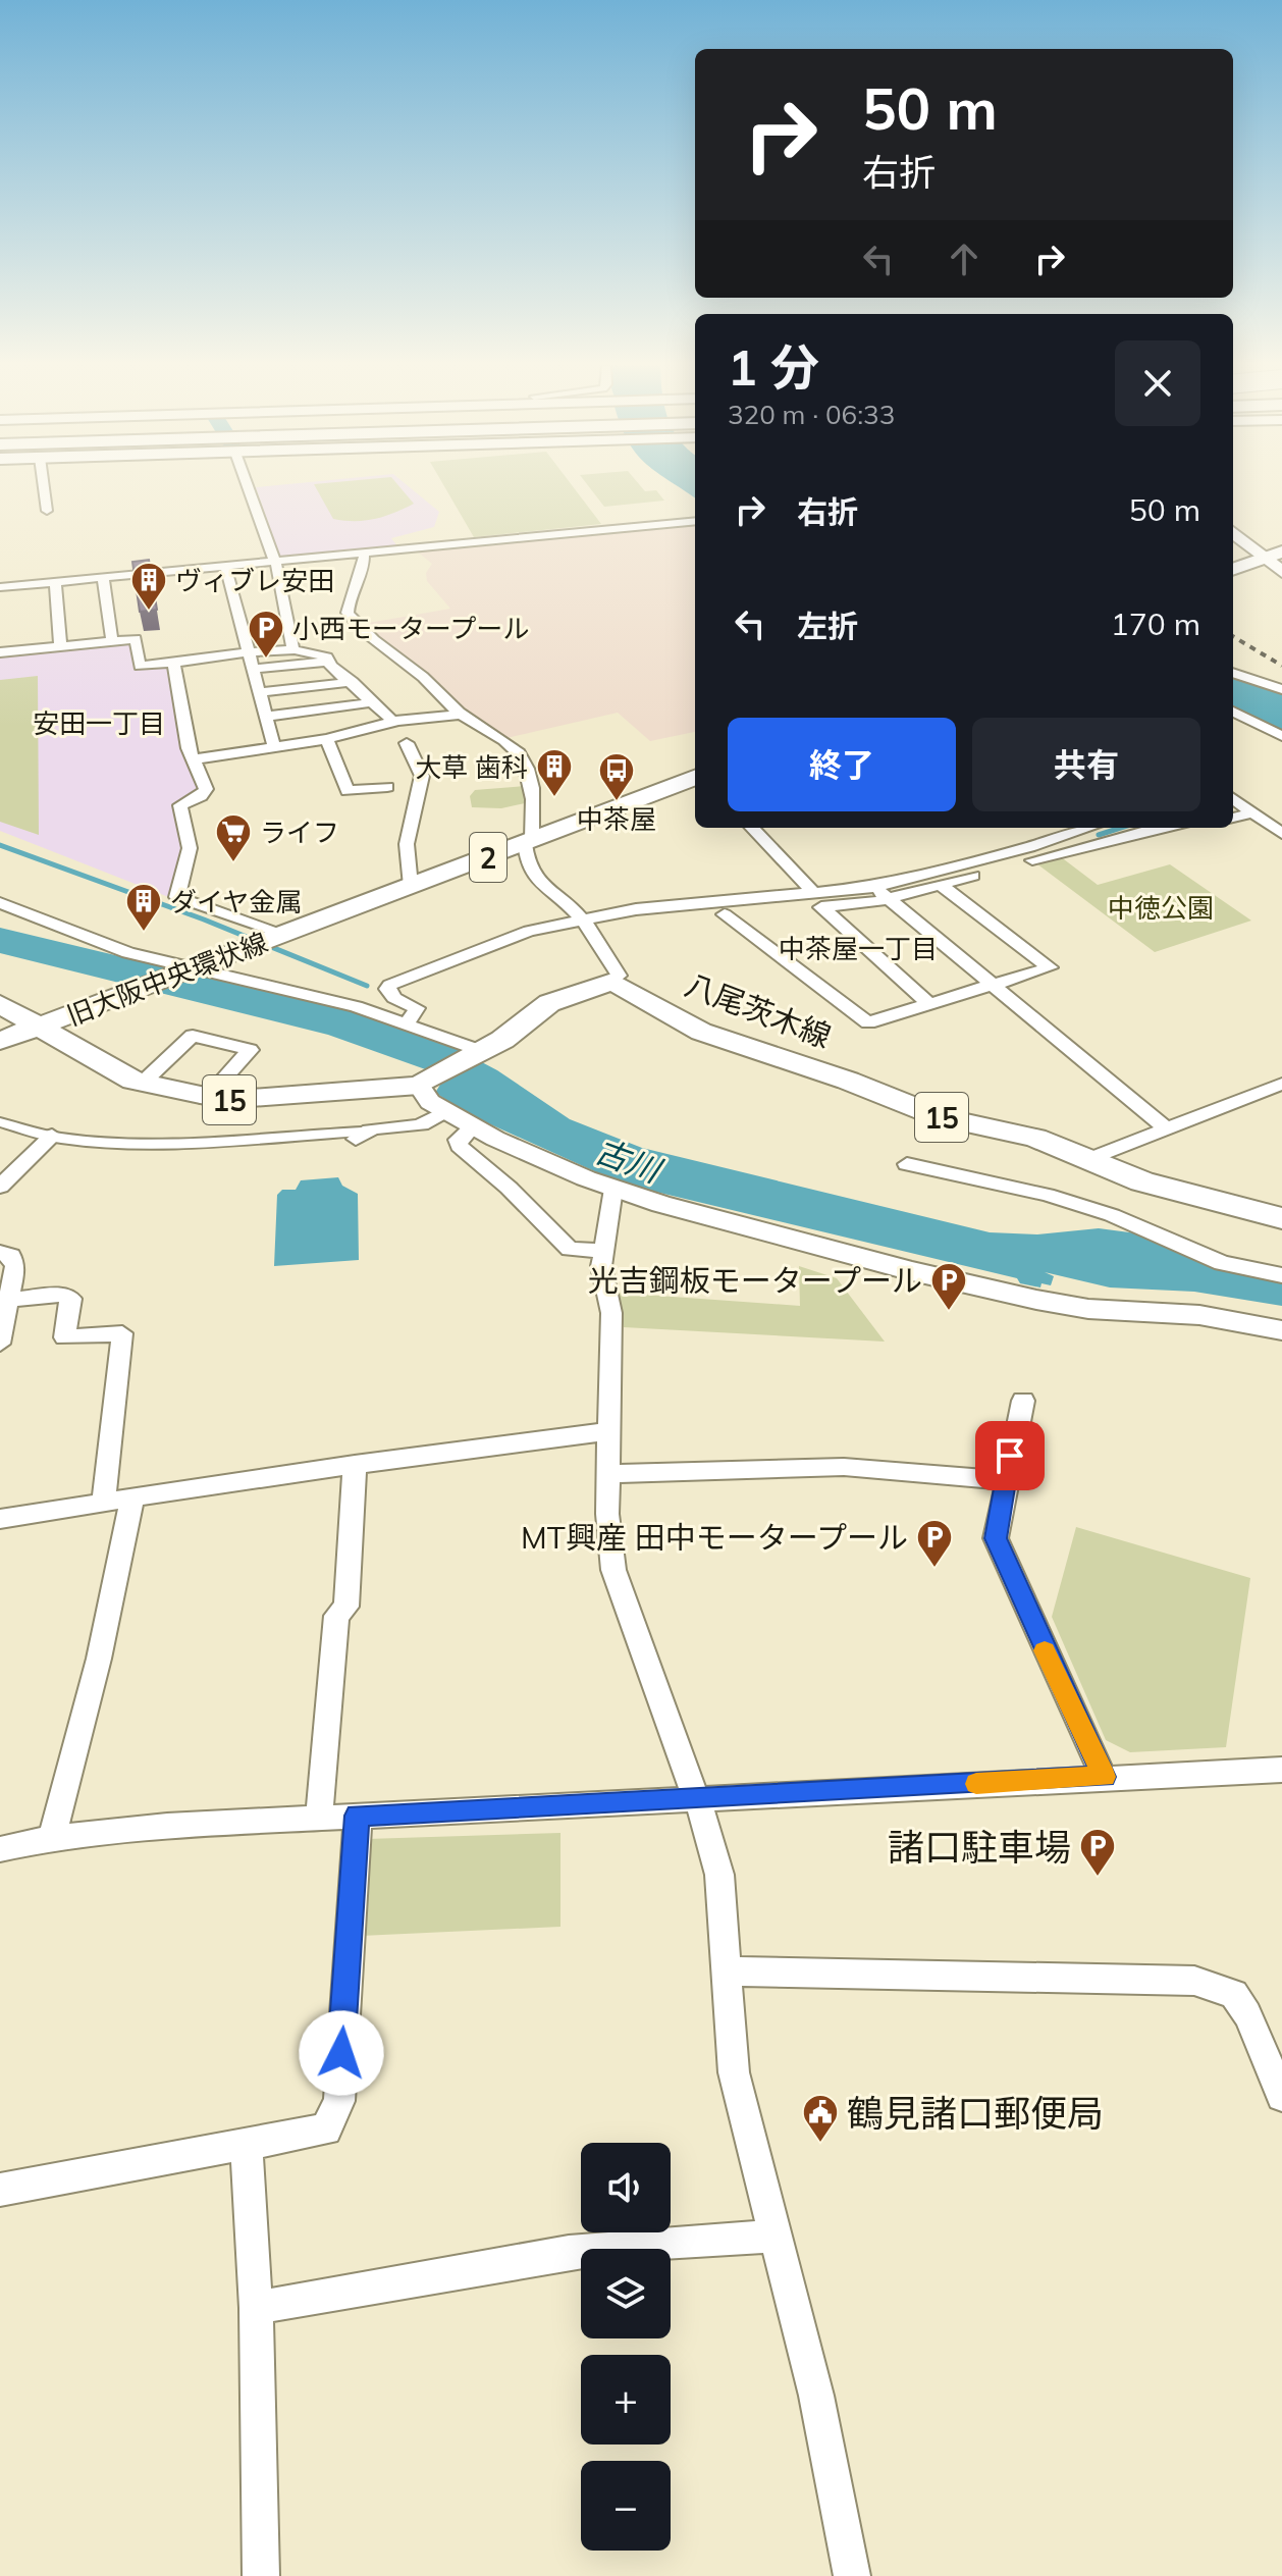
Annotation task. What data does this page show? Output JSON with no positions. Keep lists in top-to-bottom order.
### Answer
{
  "streets": {
    "main road": [
      "2",
      "旧大阪中央環状線",
      "八尾茨木線",
      "15"
    ]
  },
  "crossings": [
    ["旧大阪中央環状線", "15"],
    ["八尾茨木線", "15"]
  ],
  "districts": ["安田一丁目", "中茶屋一丁目"],
  "water": ["古川"],
  "parks": ["中徳公園"],
  "places": {
    "building": ["ヴィブレ安田", "大草 歯科", "ダイヤ金属"],
    "parking": [
      "小西モータープール",
      "光吉鋼板モータープール",
      "MT興産 田中モータープール",
      "諸口駐車場"
    ],
    "bus stop": ["中茶屋"],
    "supermarket": ["ライフ"],
    "public building": ["鶴見諸口郵便局"]
  },
  "page": {
    "turn": ["50 m", "右折"],
    "heading": ["1 分", "320 m · 06:33"],
    "list": [
      {
        "name": "右折",
        "value": "50 m"
      },
      {
        "name": "左折",
        "value": "170 m"
      }
    ],
    "buttons": ["終了", "共有"],
    "map_buttons": ["+", "−"]
  }
}
